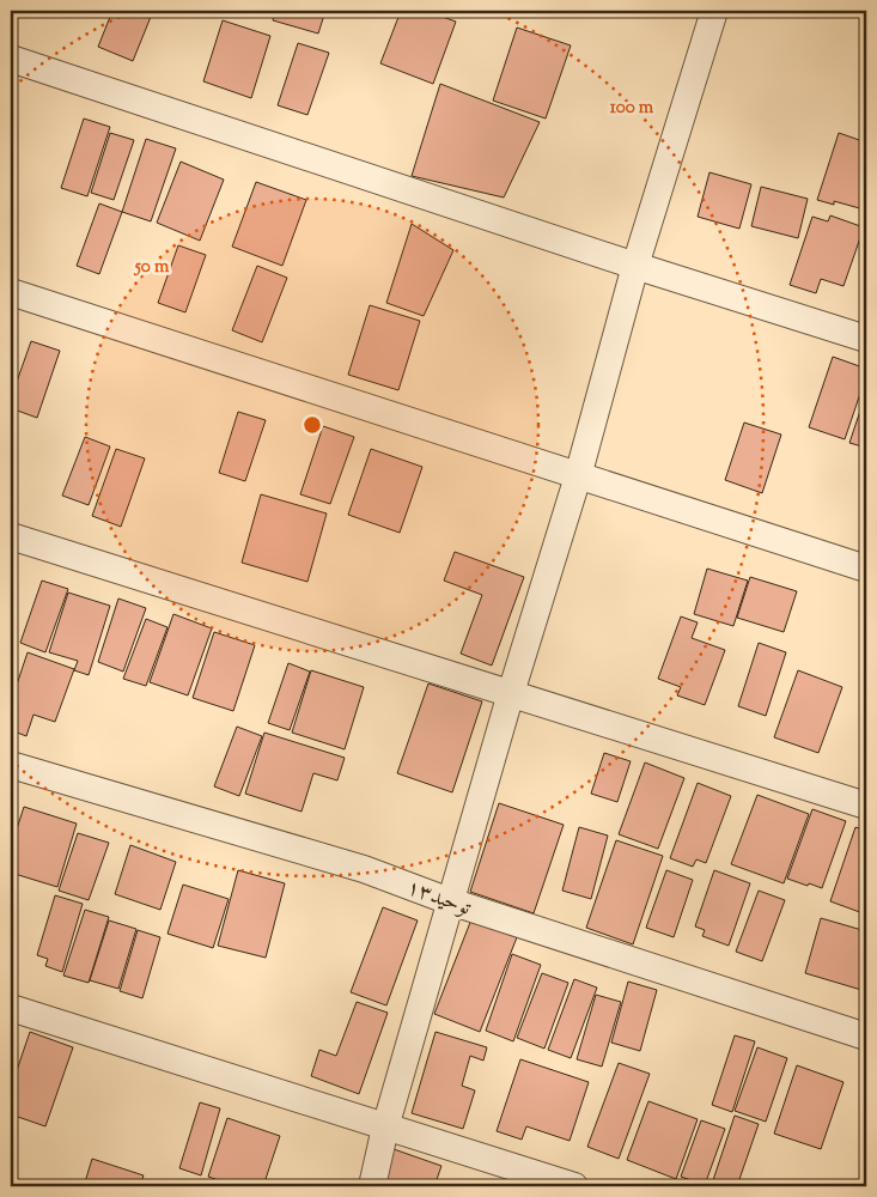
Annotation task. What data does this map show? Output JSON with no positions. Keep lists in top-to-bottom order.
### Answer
{
  "streets": {
    "street": ["توحید۱۳"]
  },
  "rings": ["100 m", "50 m"]
}
